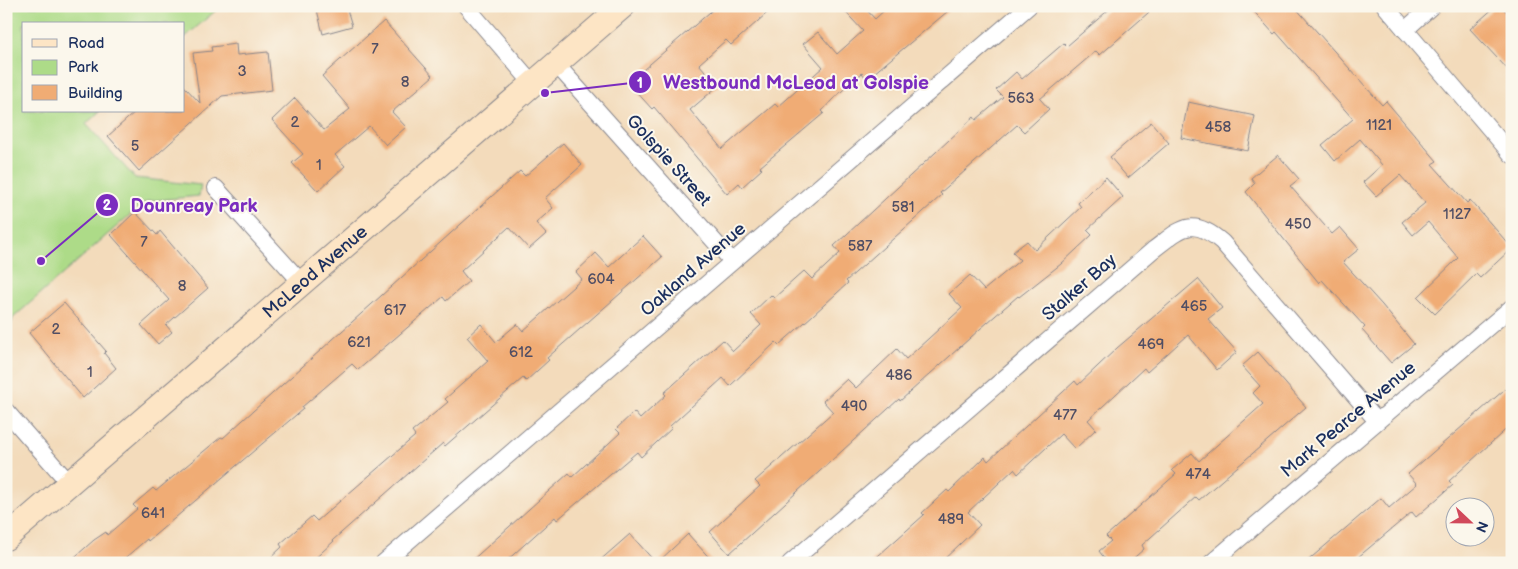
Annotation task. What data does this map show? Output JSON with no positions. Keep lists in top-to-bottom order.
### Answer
{
  "streets": {
    "street": [
      "Golspie Street",
      "Oakland Avenue",
      "McLeod Avenue",
      "Stalker Bay",
      "Mark Pearce Avenue"
    ]
  },
  "crossings": [
    ["Golspie Street", "Oakland Avenue"],
    ["Golspie Street", "McLeod Avenue"],
    ["Stalker Bay", "Mark Pearce Avenue"]
  ],
  "places": ["Westbound McLeod at Golspie", "Dounreay Park"],
  "house_numbers": [
    "7",
    "3",
    "8",
    "563",
    "2",
    "1121",
    "458",
    "5",
    "1",
    "581",
    "1127",
    "450",
    "7",
    "587",
    "604",
    "8",
    "465",
    "617",
    "2",
    "621",
    "469",
    "612",
    "1",
    "486",
    "490",
    "477",
    "474",
    "641",
    "489"
  ],
  "legend": ["Road", "Park", "Building"],
  "north": "right"
}
